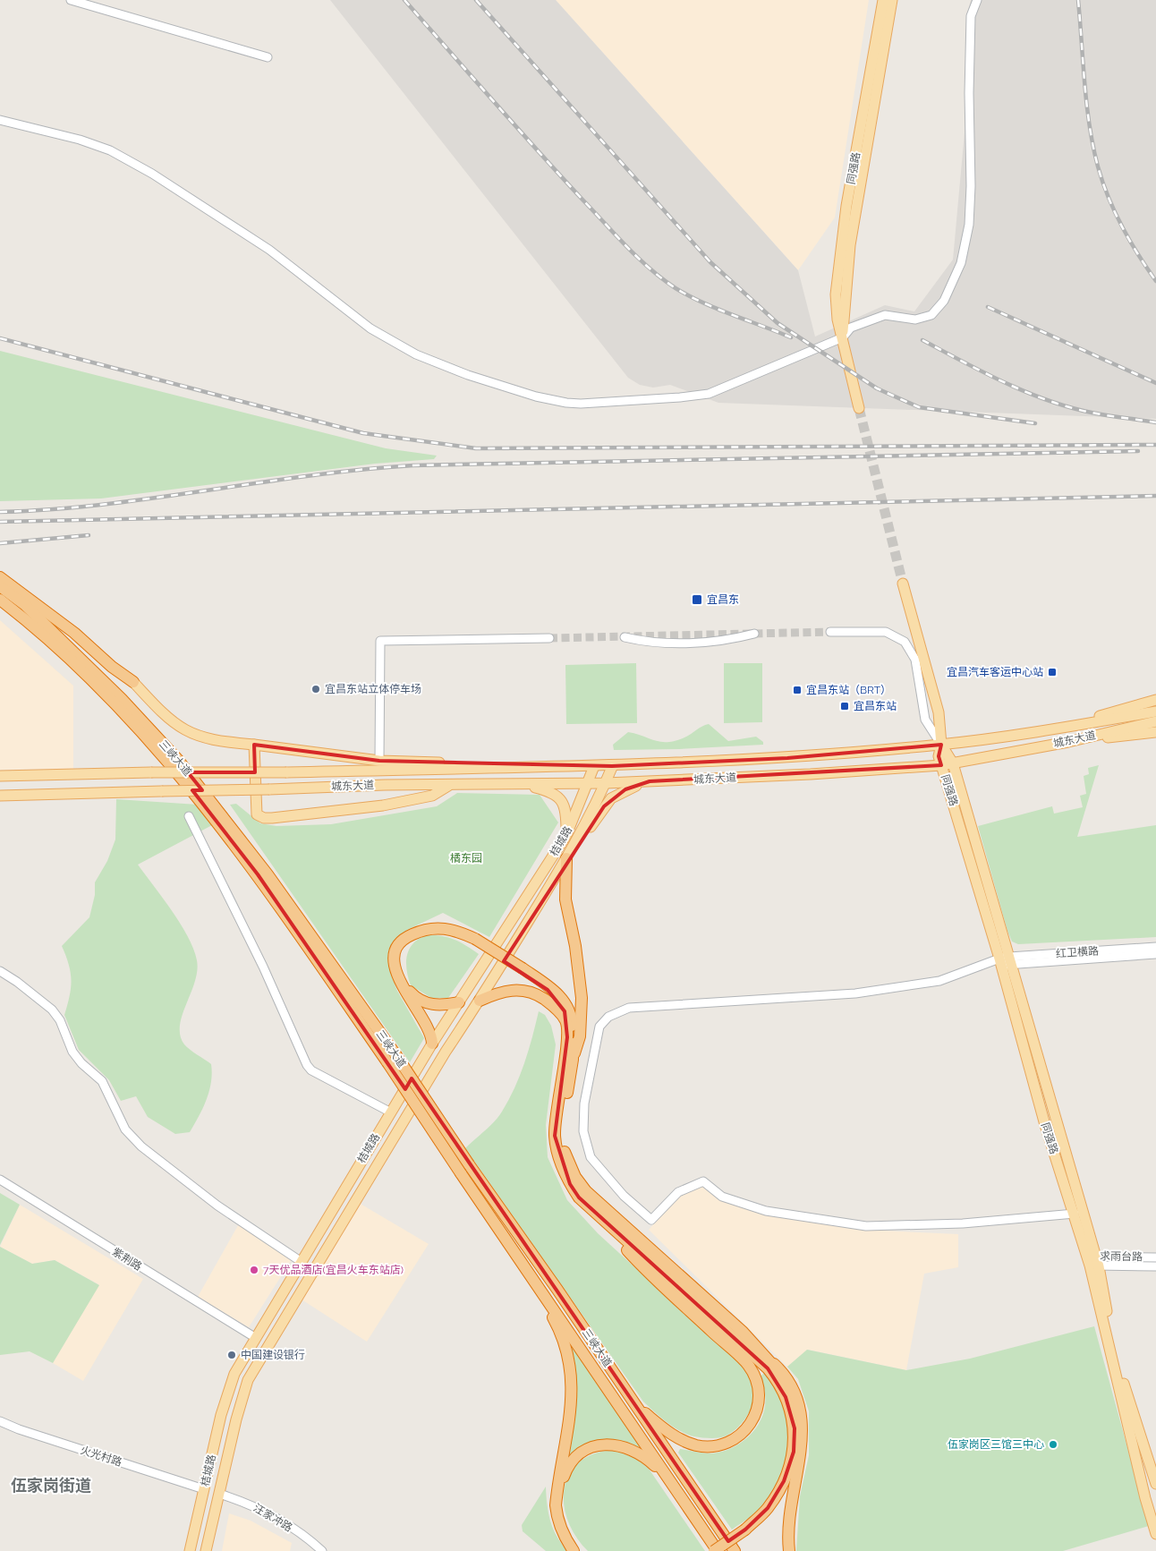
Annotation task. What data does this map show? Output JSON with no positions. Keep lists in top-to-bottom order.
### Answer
{
  "streets": {
    "highway": ["三峡大道"],
    "main road": ["同强路", "城东大道", "桔城路"],
    "street": [
      "红卫横路",
      "求雨台路",
      "紫荆路",
      "火光村路",
      "汪家冲路"
    ]
  },
  "crossings": [
    ["同强路", "城东大道"],
    ["同强路", "红卫横路"],
    ["同强路", "求雨台路"],
    ["城东大道", "桔城路"],
    ["桔城路", "紫荆路"],
    ["桔城路", "火光村路"],
    ["桔城路", "汪家冲路"]
  ],
  "districts": ["伍家岗街道"],
  "parks": ["橘东园"],
  "places": {
    "transit": [
      "宜昌东",
      "宜昌汽车客运中心站",
      "宜昌东站（BRT）",
      "宜昌东站"
    ],
    "other": [
      "宜昌东站立体停车场",
      "7天优品酒店(宜昌火车东站店)",
      "中国建设银行",
      "伍家岗区三馆三中心"
    ]
  }
}
